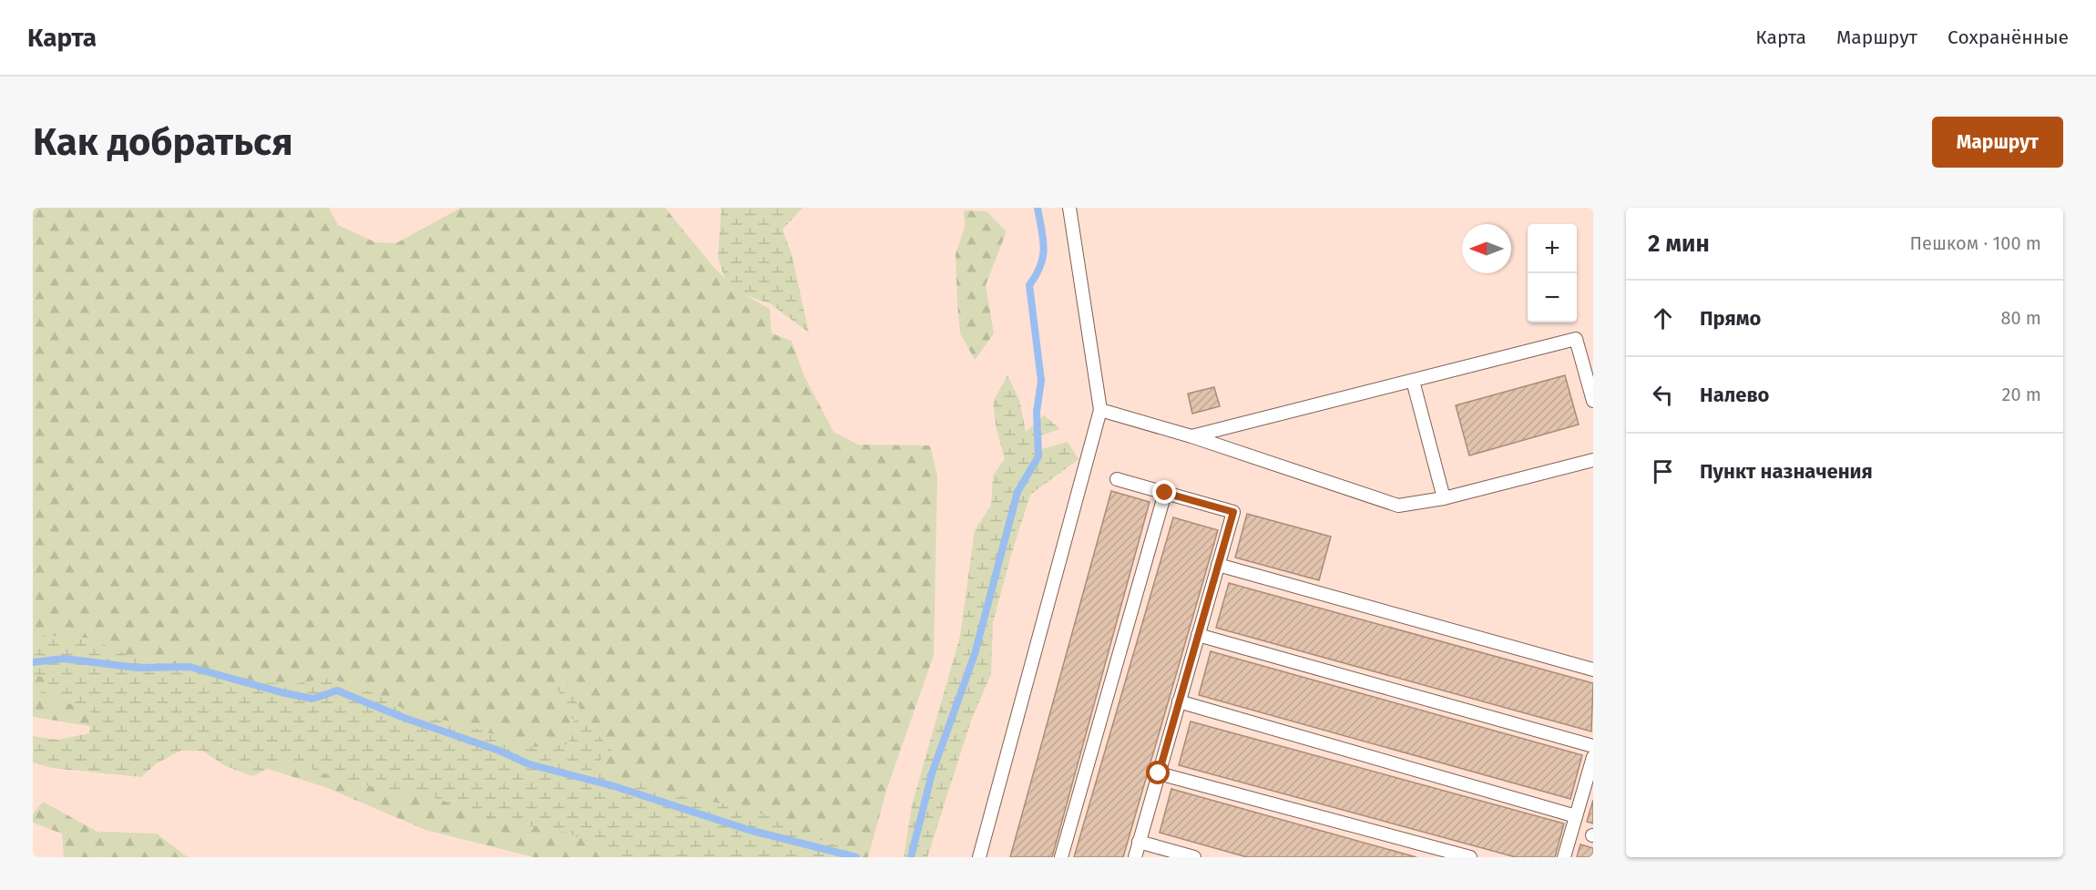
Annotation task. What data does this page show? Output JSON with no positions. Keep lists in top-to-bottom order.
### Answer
{
  "north": "left",
  "page": {
    "header": "Карта",
    "nav": ["Карта", "Маршрут", "Сохранённые"],
    "buttons": "Маршрут",
    "title": "Как добраться",
    "heading": ["2 мин", "Пешком · 100 m"],
    "map_buttons": ["+", "−"],
    "list": [
      ["Прямо", "80 m"],
      ["Налево", "20 m"],
      "Пункт назначения"
    ]
  }
}
